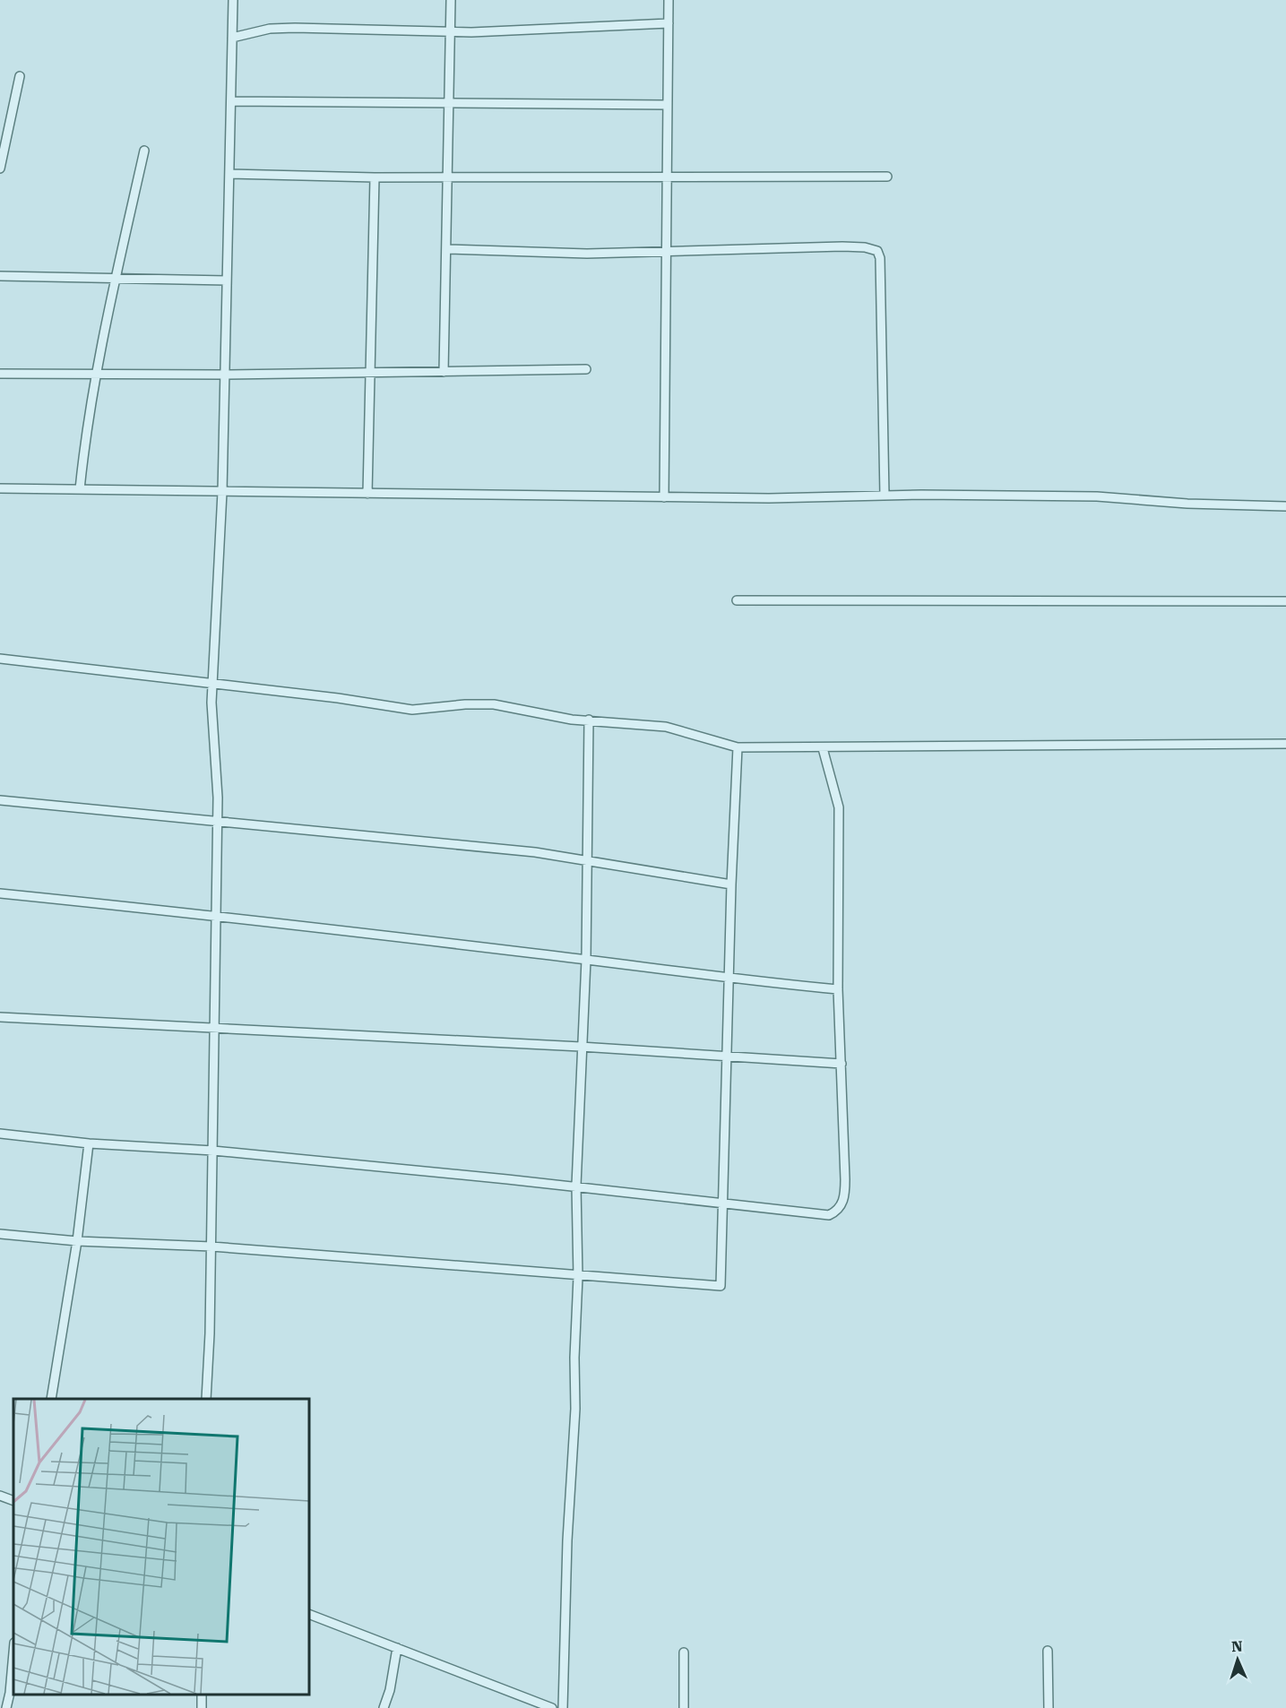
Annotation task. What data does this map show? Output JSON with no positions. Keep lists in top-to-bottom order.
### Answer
{
  "north": "top"
}
